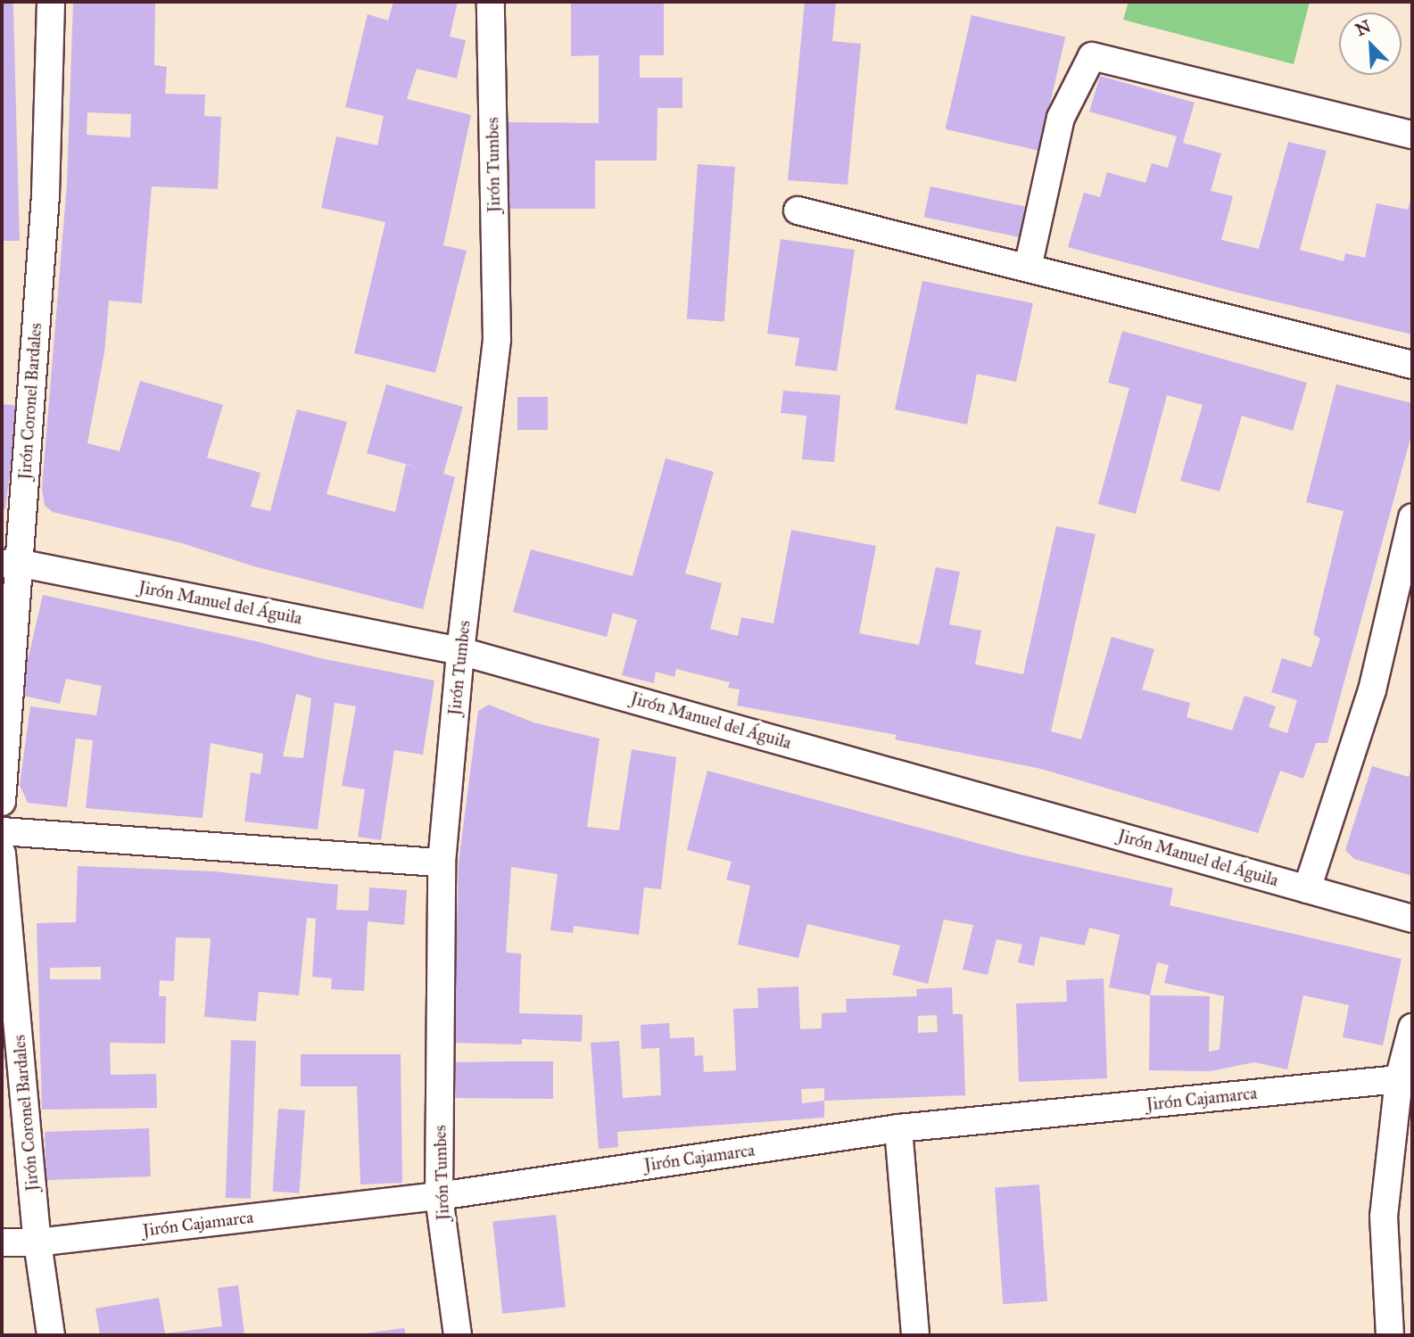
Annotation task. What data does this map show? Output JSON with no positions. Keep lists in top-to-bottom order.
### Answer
{
  "streets": {
    "street": [
      "Jirón Tumbes",
      "Jirón Coronel Bardales",
      "Jirón Manuel del Águila",
      "Jirón Cajamarca"
    ]
  },
  "crossings": [
    ["Jirón Tumbes", "Jirón Manuel del Águila"],
    ["Jirón Tumbes", "Jirón Cajamarca"],
    ["Jirón Coronel Bardales", "Jirón Manuel del Águila"],
    ["Jirón Coronel Bardales", "Jirón Cajamarca"]
  ],
  "north": "top left"
}
